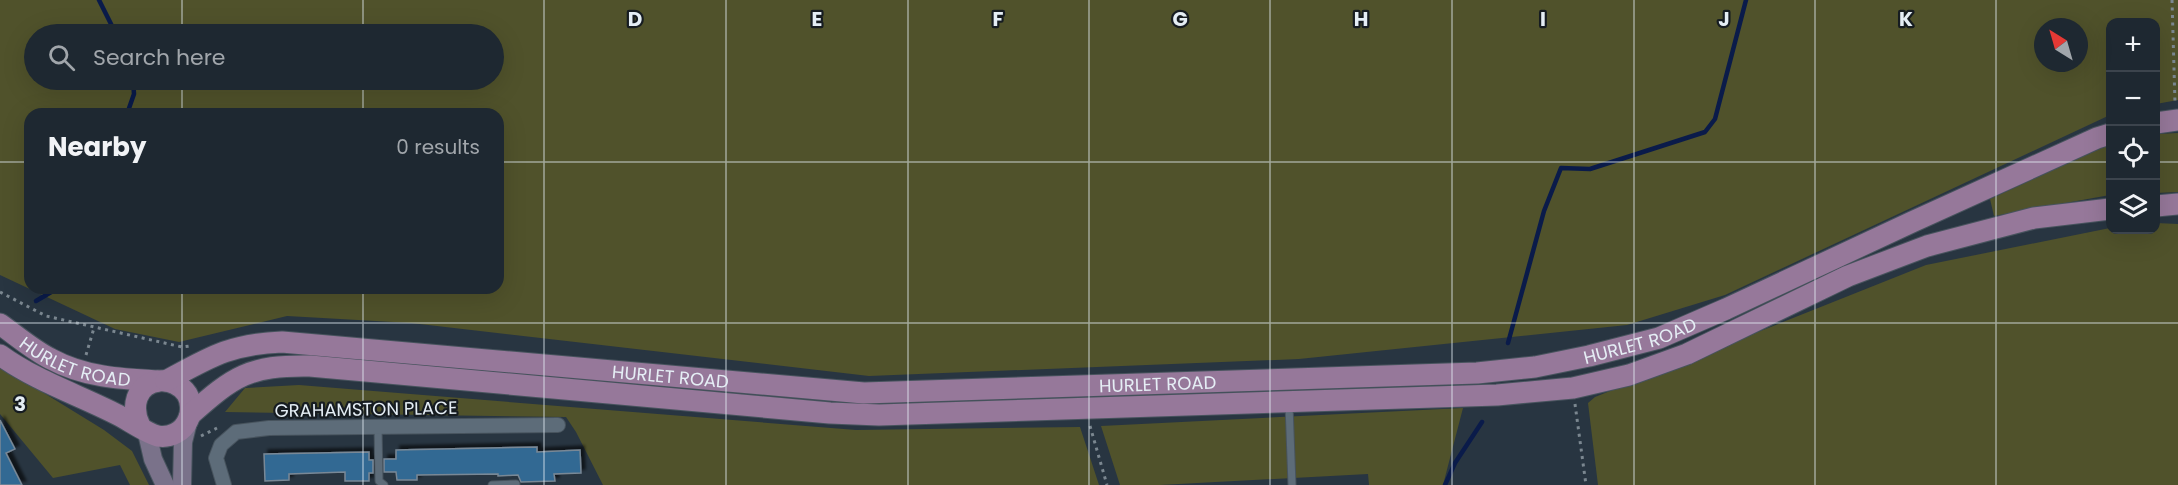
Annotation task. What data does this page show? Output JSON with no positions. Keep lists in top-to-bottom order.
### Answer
{
  "streets": {
    "main road": ["HURLET ROAD"],
    "street": ["GRAHAMSTON PLACE"]
  },
  "north": "top left",
  "page": {
    "map_buttons": ["+", "−"],
    "search": "Search here",
    "heading": ["Nearby", "0 results"]
  },
  "grid": {
    "columns": [
      "D",
      "E",
      "F",
      "G",
      "H",
      "I",
      "J",
      "K"
    ],
    "rows": ["3"]
  }
}
